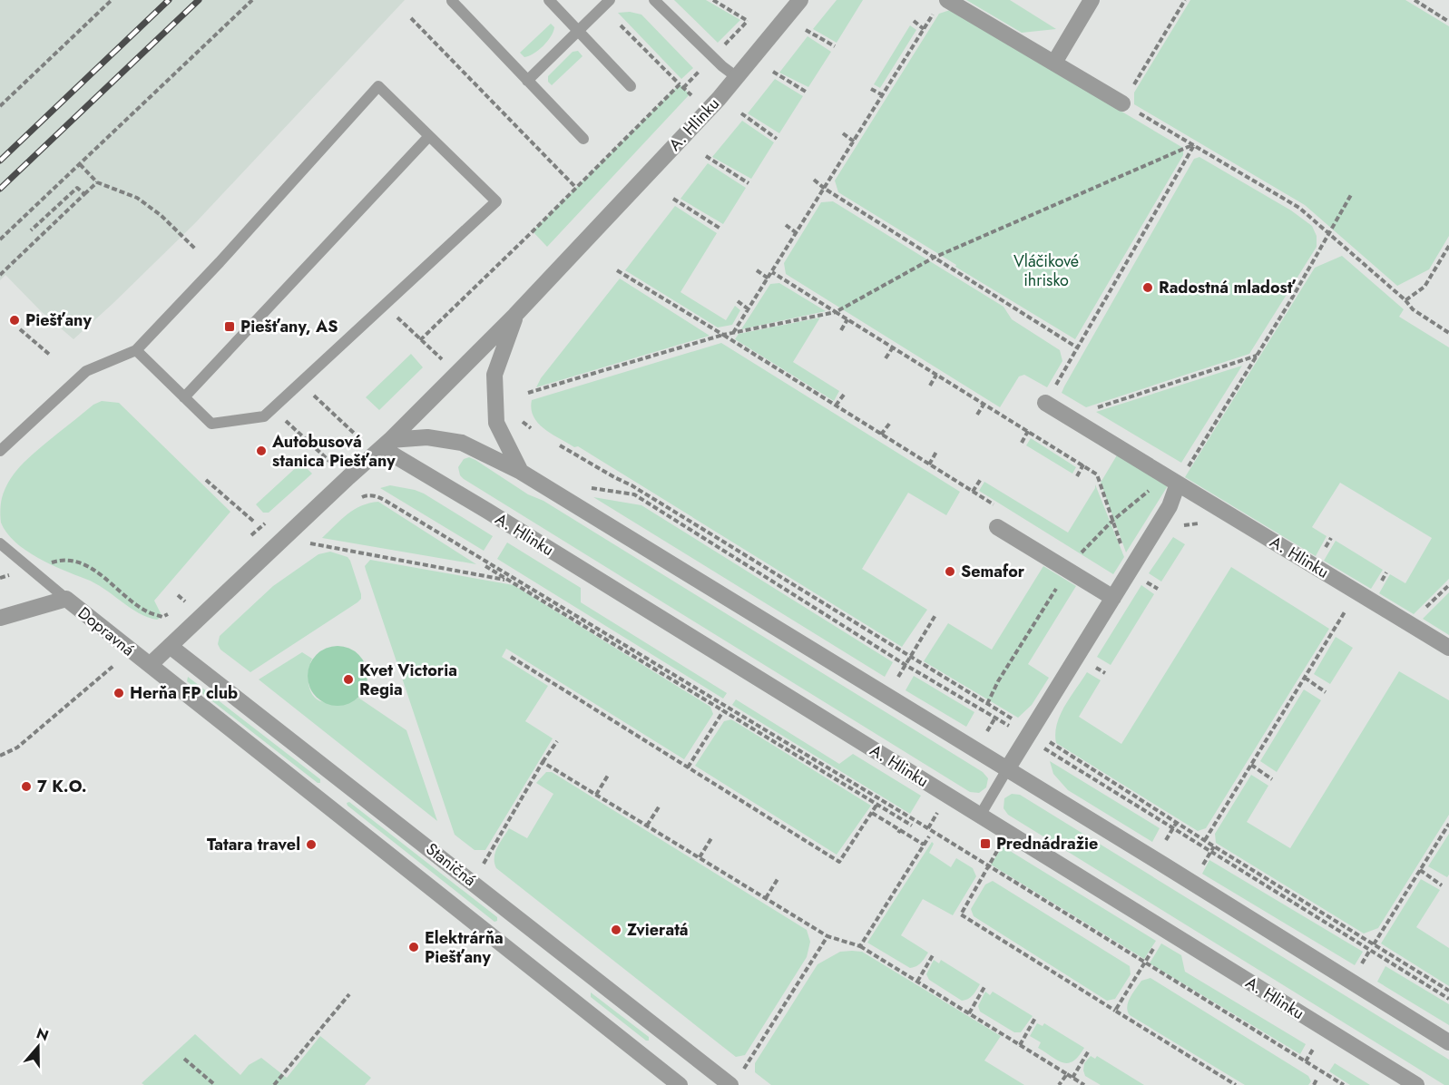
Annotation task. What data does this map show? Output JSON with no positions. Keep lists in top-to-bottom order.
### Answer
{
  "streets": {
    "street": ["A. Hlinku", "Dopravná", "Staničná"]
  },
  "crossings": [
    ["A. Hlinku", "Dopravná"],
    ["A. Hlinku", "Staničná"],
    ["Dopravná", "Staničná"]
  ],
  "parks": ["Vláčikové ihrisko"],
  "places": {
    "other": [
      "Radostná mladosť",
      "Piešťany",
      "Autobusová stanica Piešťany",
      "Semafor",
      "Kvet Victoria Regia",
      "Herňa FP club",
      "7 K.O.",
      "Tatara travel",
      "Zvieratá",
      "Elektrárňa Piešťany"
    ],
    "transit": ["Piešťany, AS", "Prednádražie"]
  },
  "north": "top"
}
